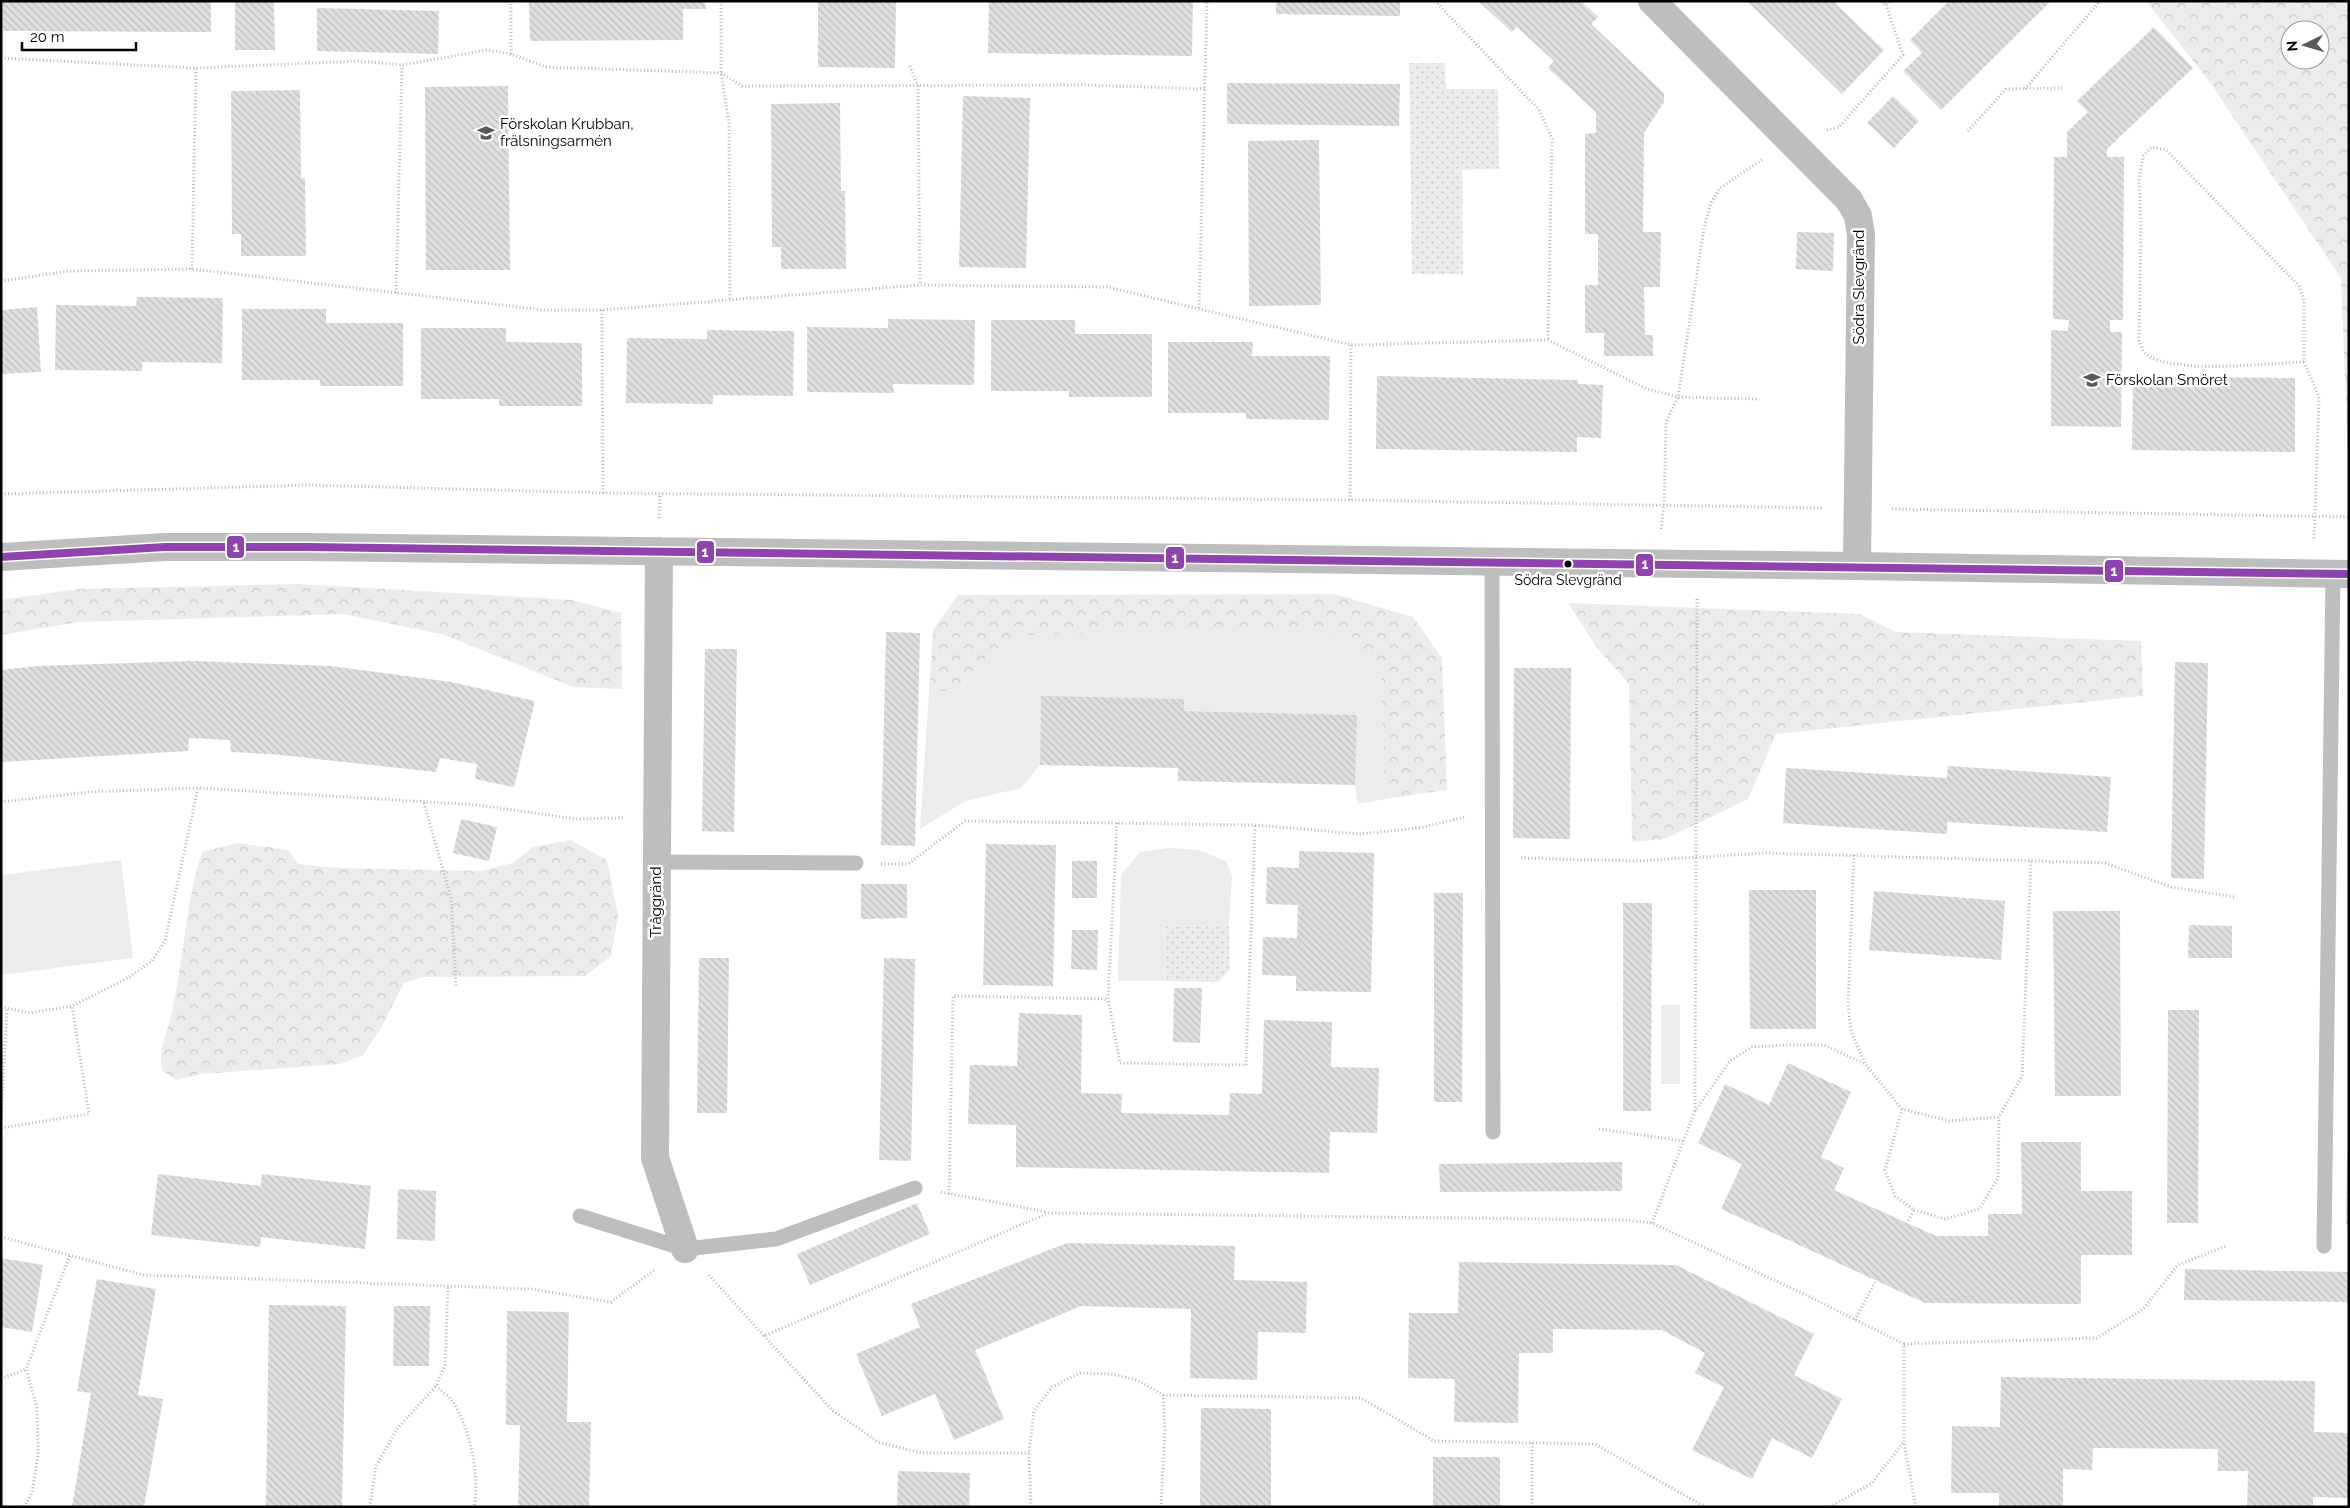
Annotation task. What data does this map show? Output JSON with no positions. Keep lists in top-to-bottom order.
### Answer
{
  "streets": {
    "street": ["Södra Slevgränd", "Tråggränd"]
  },
  "places": {
    "school or university": ["Förskolan Krubban, frälsningsarmén", "Förskolan Smöret"],
    "other": ["Södra Slevgränd"]
  },
  "lines": ["transit line 1"],
  "scale_bar": "20 m",
  "north": "left"
}
